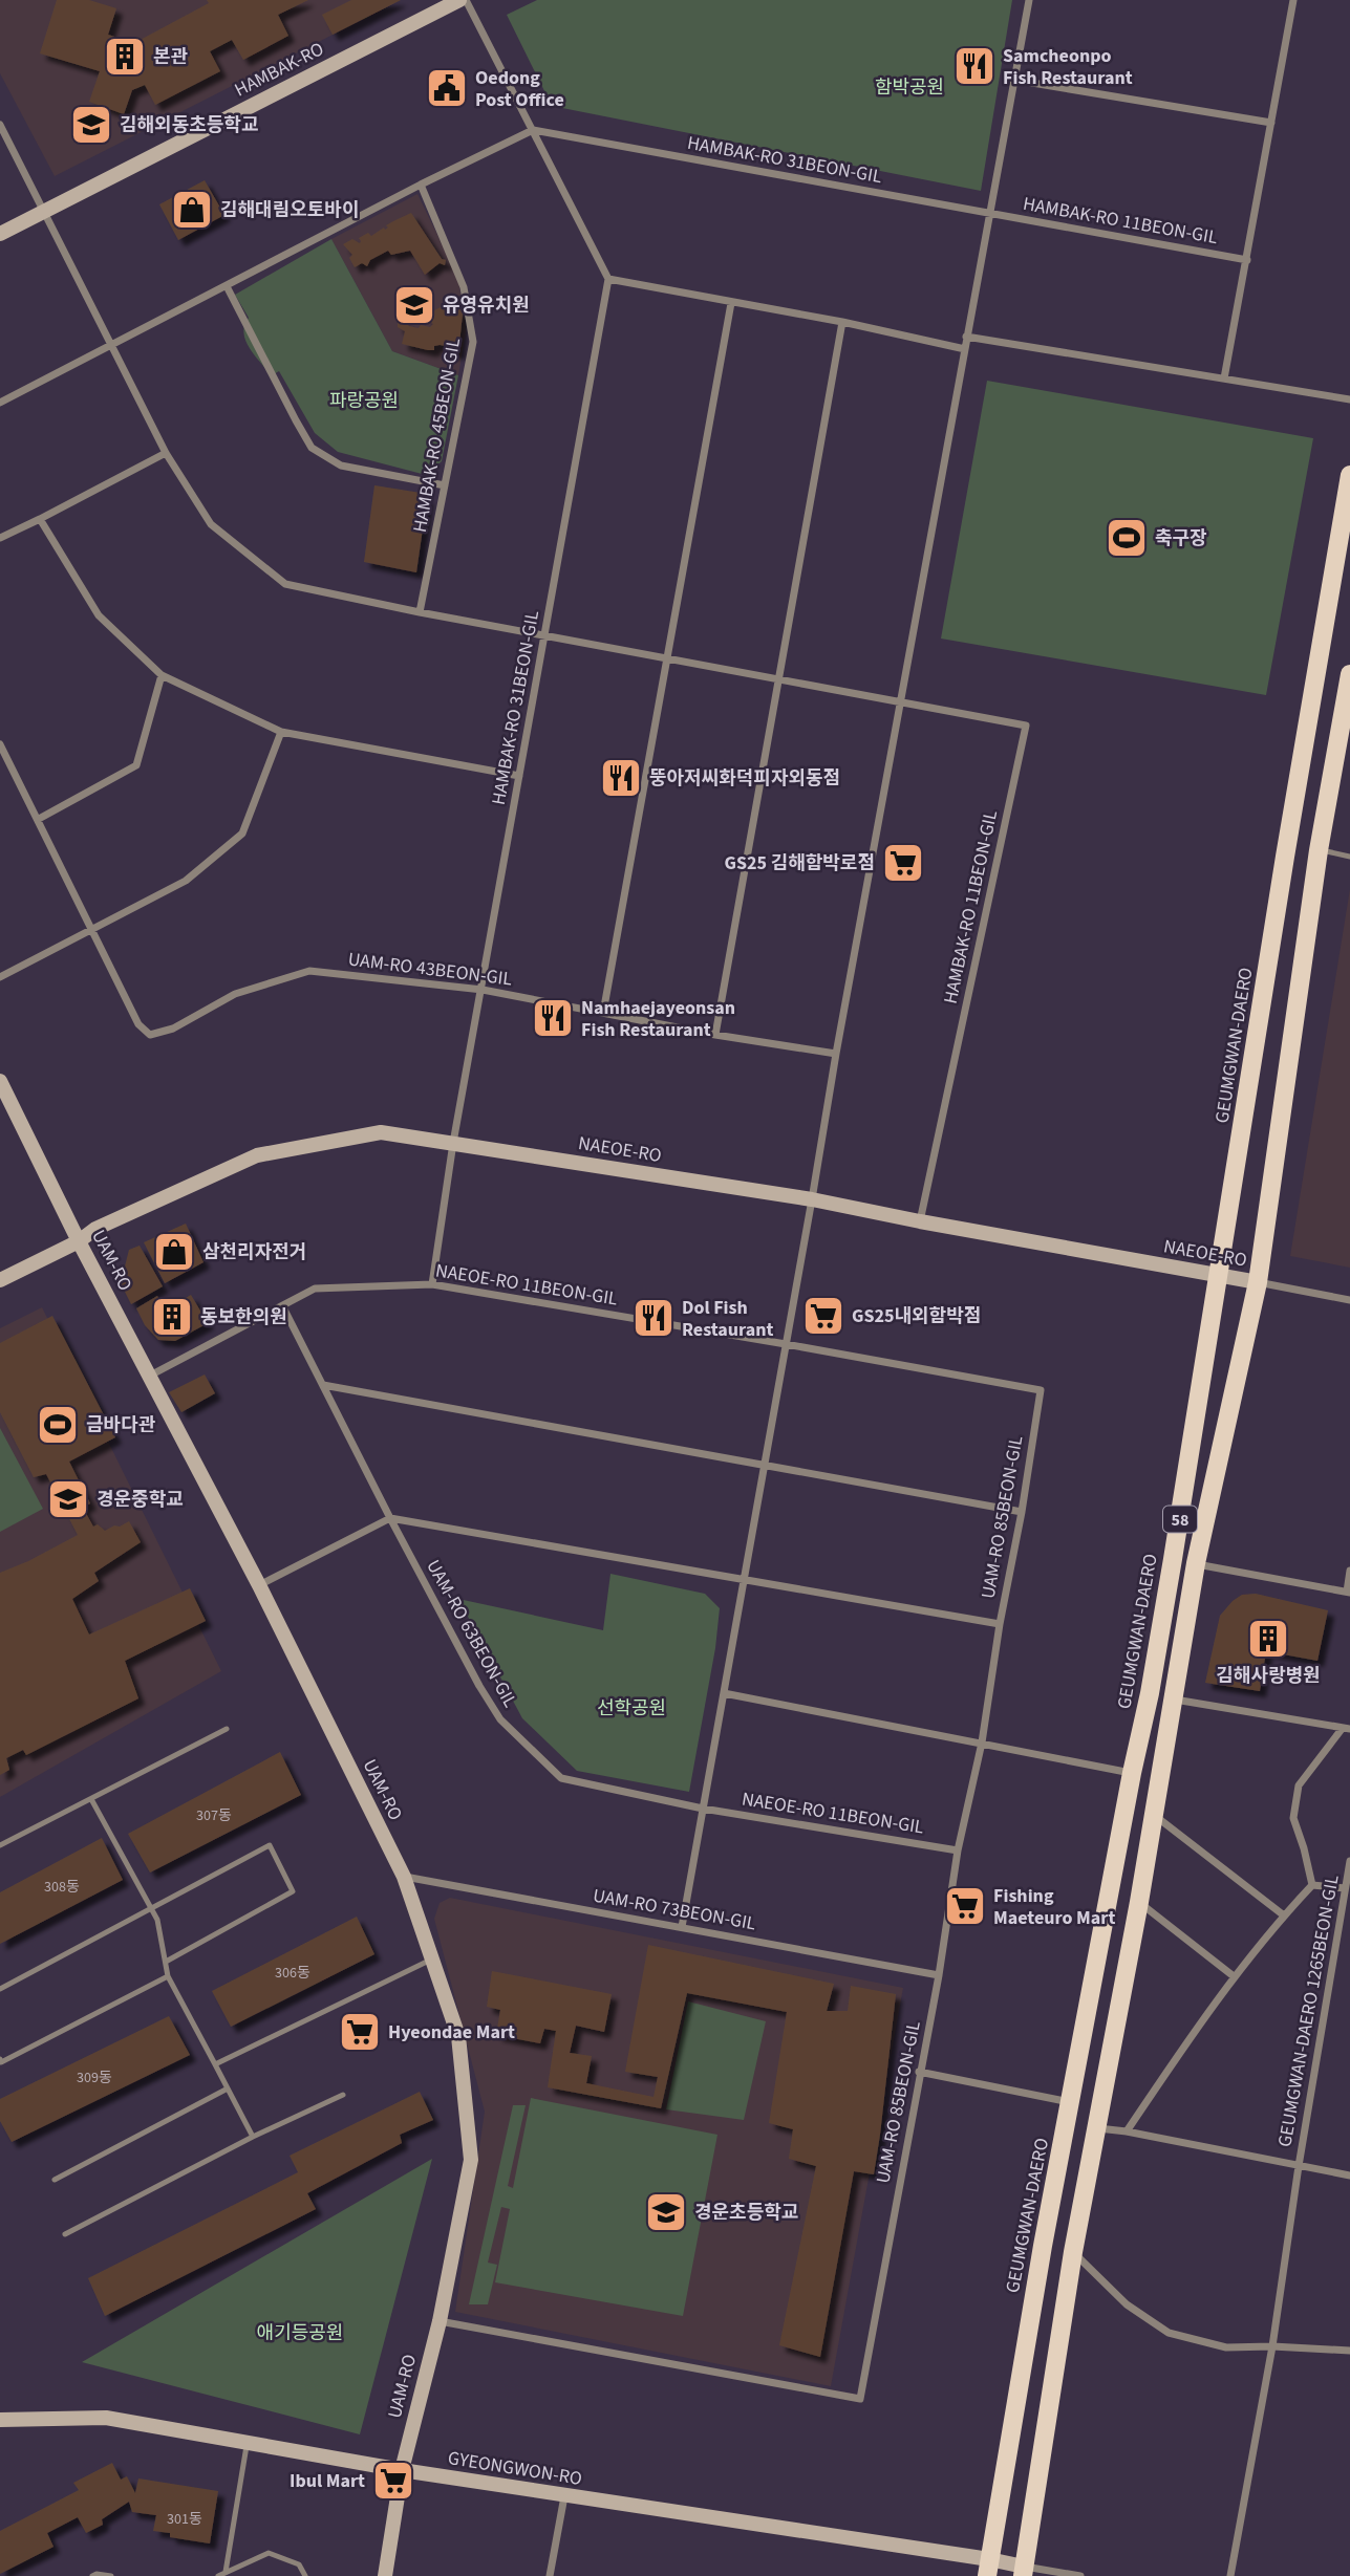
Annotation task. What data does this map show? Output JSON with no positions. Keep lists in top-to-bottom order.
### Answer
{
  "streets": {
    "main road": ["GEUMGWAN-DAERO", "58"],
    "street": [
      "HAMBAK-RO",
      "HAMBAK-RO 31BEON-GIL",
      "HAMBAK-RO 11BEON-GIL",
      "HAMBAK-RO 45BEON-GIL",
      "UAM-RO 43BEON-GIL",
      "NAEOE-RO",
      "UAM-RO",
      "NAEOE-RO 11BEON-GIL",
      "UAM-RO 85BEON-GIL",
      "UAM-RO 63BEON-GIL",
      "UAM-RO 73BEON-GIL",
      "GEUMGWAN-DAERO 1265BEON-GIL",
      "GYEONGWON-RO"
    ]
  },
  "crossings": [
    ["HAMBAK-RO 31BEON-GIL", "HAMBAK-RO 11BEON-GIL"],
    ["HAMBAK-RO 31BEON-GIL", "UAM-RO 43BEON-GIL"],
    ["HAMBAK-RO 31BEON-GIL", "NAEOE-RO"],
    ["HAMBAK-RO 31BEON-GIL", "NAEOE-RO 11BEON-GIL"],
    ["HAMBAK-RO 11BEON-GIL", "NAEOE-RO"],
    ["GEUMGWAN-DAERO", "NAEOE-RO"],
    ["GEUMGWAN-DAERO", "GYEONGWON-RO"],
    ["NAEOE-RO", "UAM-RO"],
    ["NAEOE-RO", "58"],
    ["UAM-RO", "NAEOE-RO 11BEON-GIL"],
    ["UAM-RO", "UAM-RO 85BEON-GIL"],
    ["UAM-RO", "UAM-RO 73BEON-GIL"],
    ["UAM-RO", "GYEONGWON-RO"],
    ["NAEOE-RO 11BEON-GIL", "UAM-RO 85BEON-GIL"],
    ["NAEOE-RO 11BEON-GIL", "UAM-RO 63BEON-GIL"],
    ["UAM-RO 85BEON-GIL", "UAM-RO 73BEON-GIL"],
    ["58", "GYEONGWON-RO"]
  ],
  "parks": [
    "함박공원",
    "파랑공원",
    "선학공원",
    "애기등공원"
  ],
  "places": {
    "building": ["본관", "동보한의원", "김해사랑병원"],
    "restaurant": [
      "Samcheonpo Fish Restaurant",
      "뚱아저씨화덕피자외동점",
      "Namhaejayeonsan Fish Restaurant",
      "Dol Fish Restaurant"
    ],
    "public building": ["Oedong Post Office"],
    "school or university": [
      "김해외동초등학교",
      "유영유치원",
      "경운중학교",
      "경운초등학교"
    ],
    "shop": ["김해대림오토바이", "삼천리자전거"],
    "sports": ["축구장", "금바다관"],
    "supermarket": [
      "GS25 김해함박로점",
      "GS25내외함박점",
      "Fishing Maeteuro Mart",
      "Hyeondae Mart",
      "Ibul Mart"
    ]
  },
  "house_numbers": [
    "307동",
    "308동",
    "306동",
    "309동",
    "301동"
  ]
}
